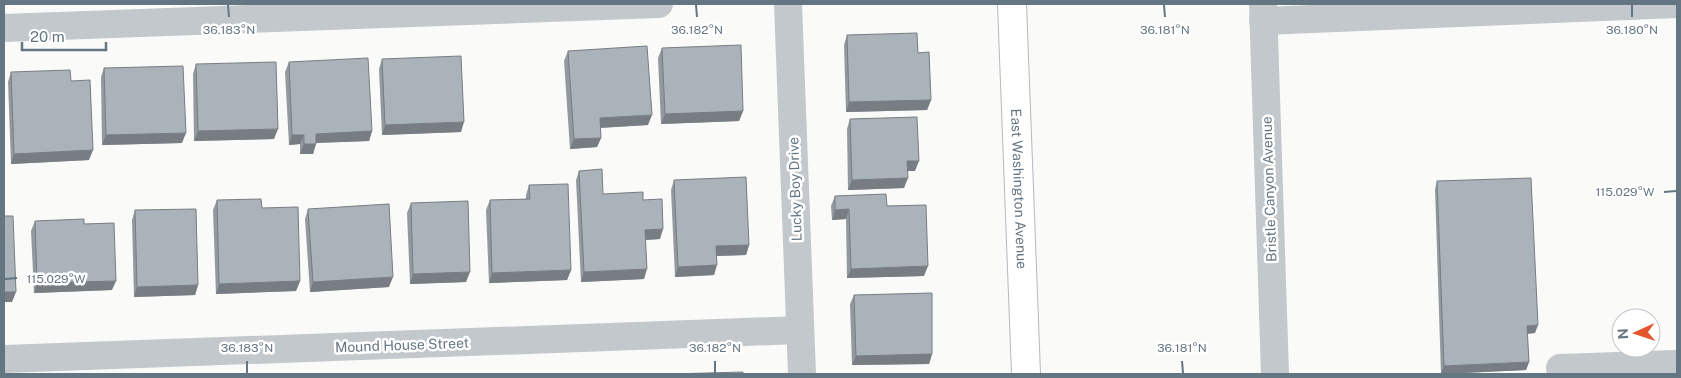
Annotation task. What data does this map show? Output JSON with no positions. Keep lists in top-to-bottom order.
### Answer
{
  "streets": {
    "main road": ["East Washington Avenue"],
    "street": ["Lucky Boy Drive", "Bristle Canyon Avenue", "Mound House Street"]
  },
  "crossings": [
    ["Lucky Boy Drive", "Mound House Street"]
  ],
  "scale_bar": "20 m",
  "north": "left",
  "coordinates": [
    "36.183°N",
    "36.182°N",
    "36.181°N",
    "36.180°N",
    "115.029°W"
  ]
}
